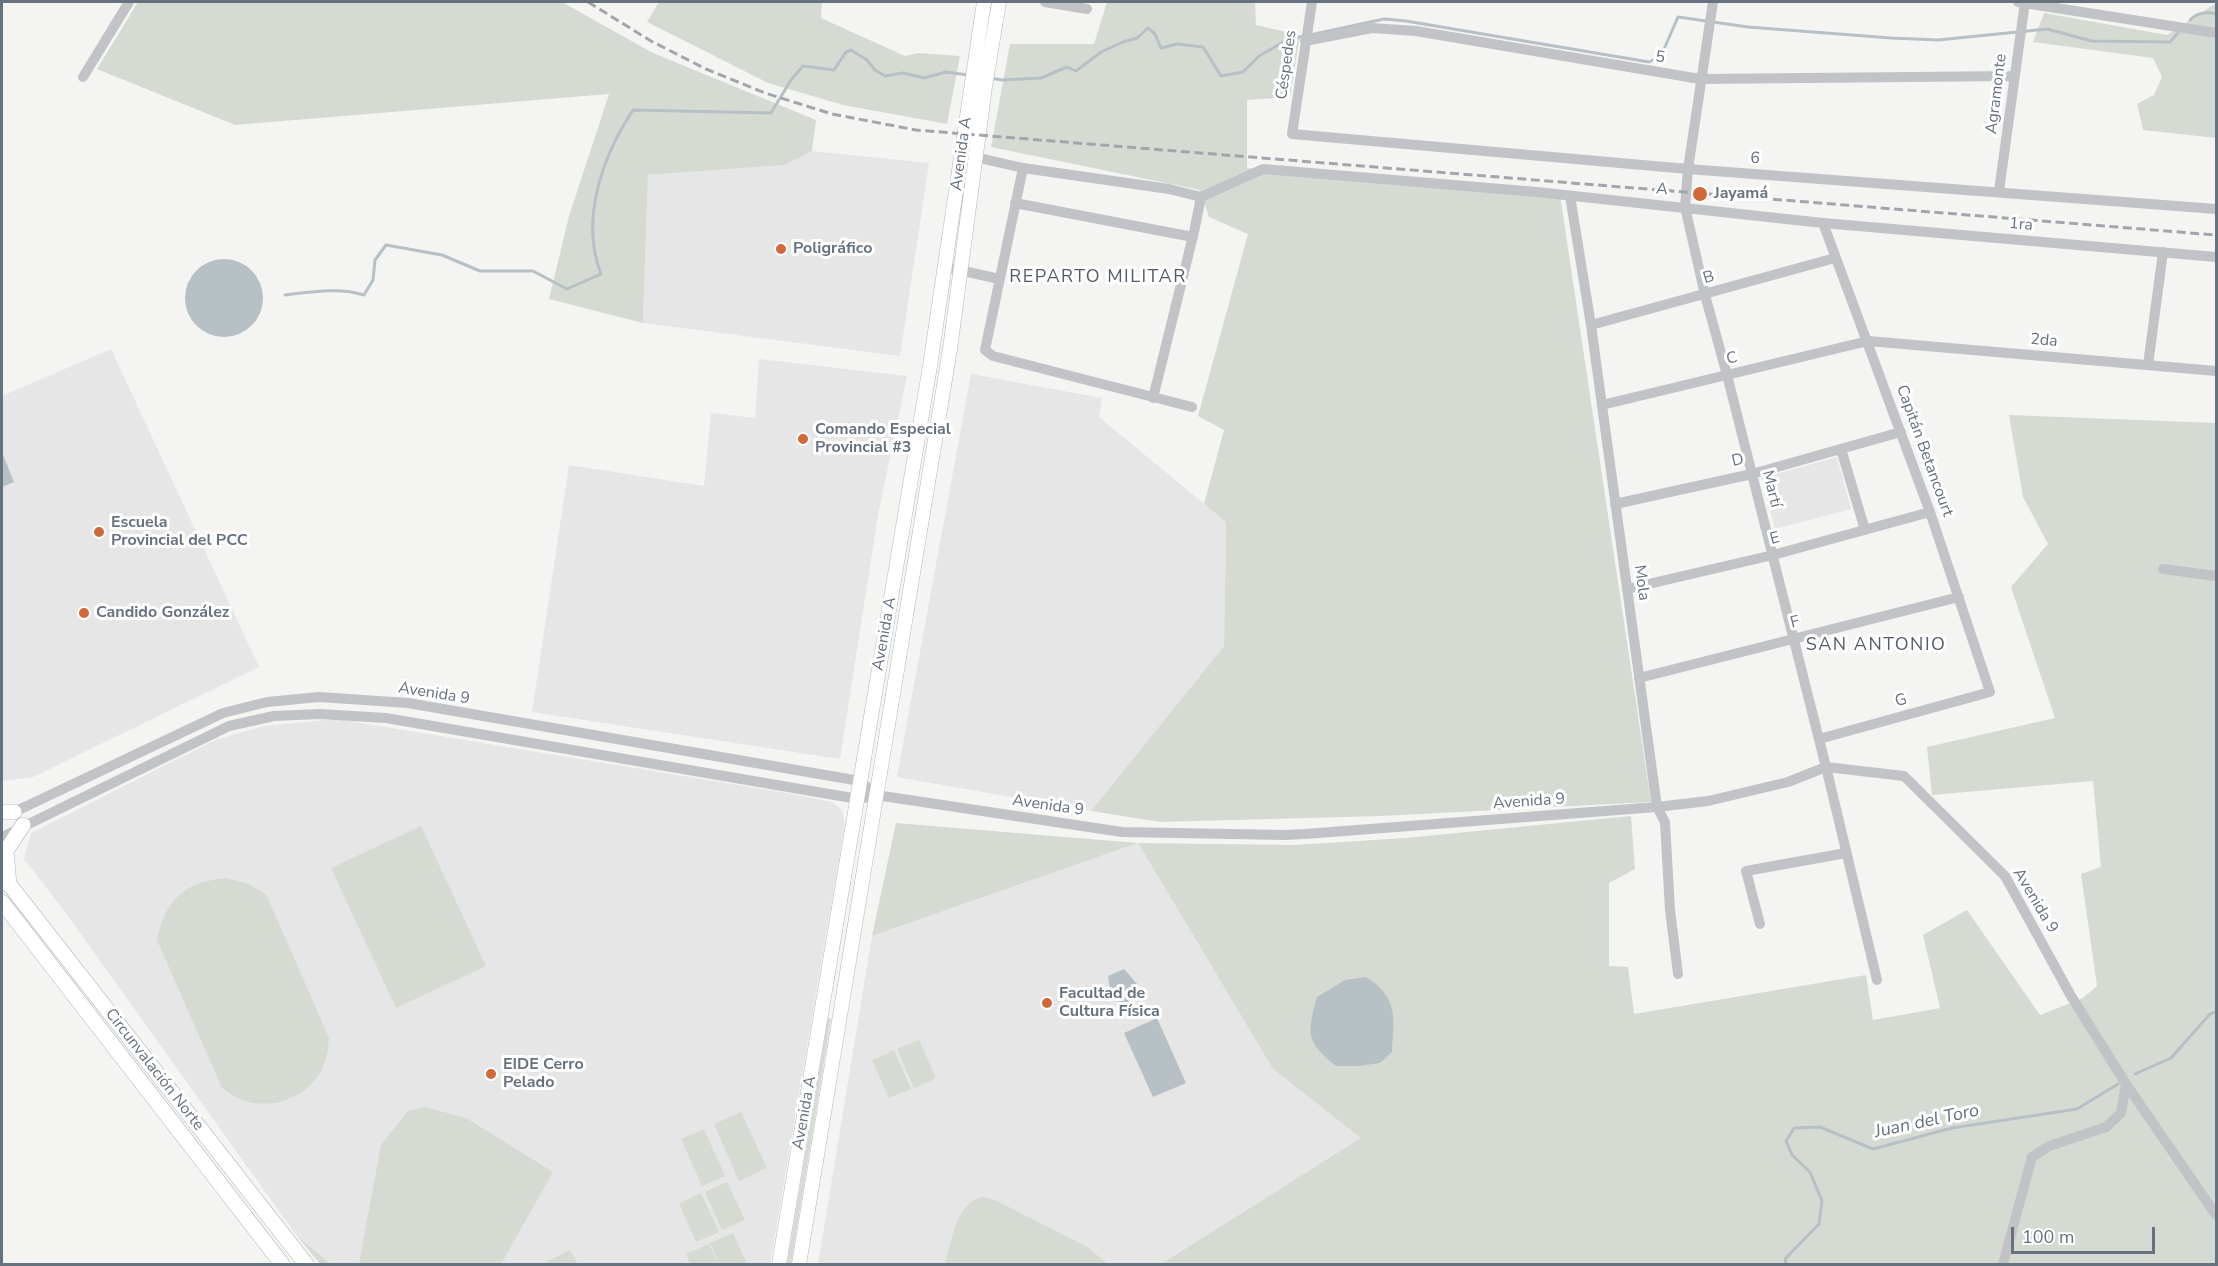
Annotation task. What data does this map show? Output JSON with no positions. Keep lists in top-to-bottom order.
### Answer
{
  "streets": {
    "highway": ["Circunvalación Norte"],
    "main road": ["Avenida A"],
    "street": [
      "5",
      "Céspedes",
      "Agramonte",
      "6",
      "A",
      "1ra",
      "B",
      "2da",
      "C",
      "Capitán Betancourt",
      "D",
      "Martí",
      "E",
      "Mola",
      "F",
      "Avenida 9",
      "G"
    ]
  },
  "crossings": [
    ["5", "Céspedes"],
    ["5", "Agramonte"],
    ["5", "Martí"],
    ["Céspedes", "6"],
    ["Agramonte", "6"],
    ["Avenida A", "Avenida 9"],
    ["6", "Martí"],
    ["A", "1ra"],
    ["A", "Capitán Betancourt"],
    ["A", "Martí"],
    ["A", "Mola"],
    ["1ra", "Capitán Betancourt"],
    ["B", "Capitán Betancourt"],
    ["B", "Martí"],
    ["B", "Mola"],
    ["2da", "C"],
    ["2da", "Capitán Betancourt"],
    ["C", "Capitán Betancourt"],
    ["C", "Martí"],
    ["C", "Mola"],
    ["Capitán Betancourt", "D"],
    ["Capitán Betancourt", "E"],
    ["Capitán Betancourt", "F"],
    ["Capitán Betancourt", "G"],
    ["D", "Martí"],
    ["D", "Mola"],
    ["Martí", "E"],
    ["Martí", "F"],
    ["Martí", "Avenida 9"],
    ["Martí", "G"],
    ["E", "Mola"],
    ["Mola", "F"],
    ["Mola", "Avenida 9"]
  ],
  "districts": ["REPARTO MILITAR", "SAN ANTONIO"],
  "water": ["Juan del Toro"],
  "places": [
    "Jayamá",
    "Poligráfico",
    "Comando Especial Provincial #3",
    "Escuela Provincial del PCC",
    "Candido González",
    "Facultad de Cultura Física",
    "EIDE Cerro Pelado"
  ],
  "scale_bar": "100 m"
}
